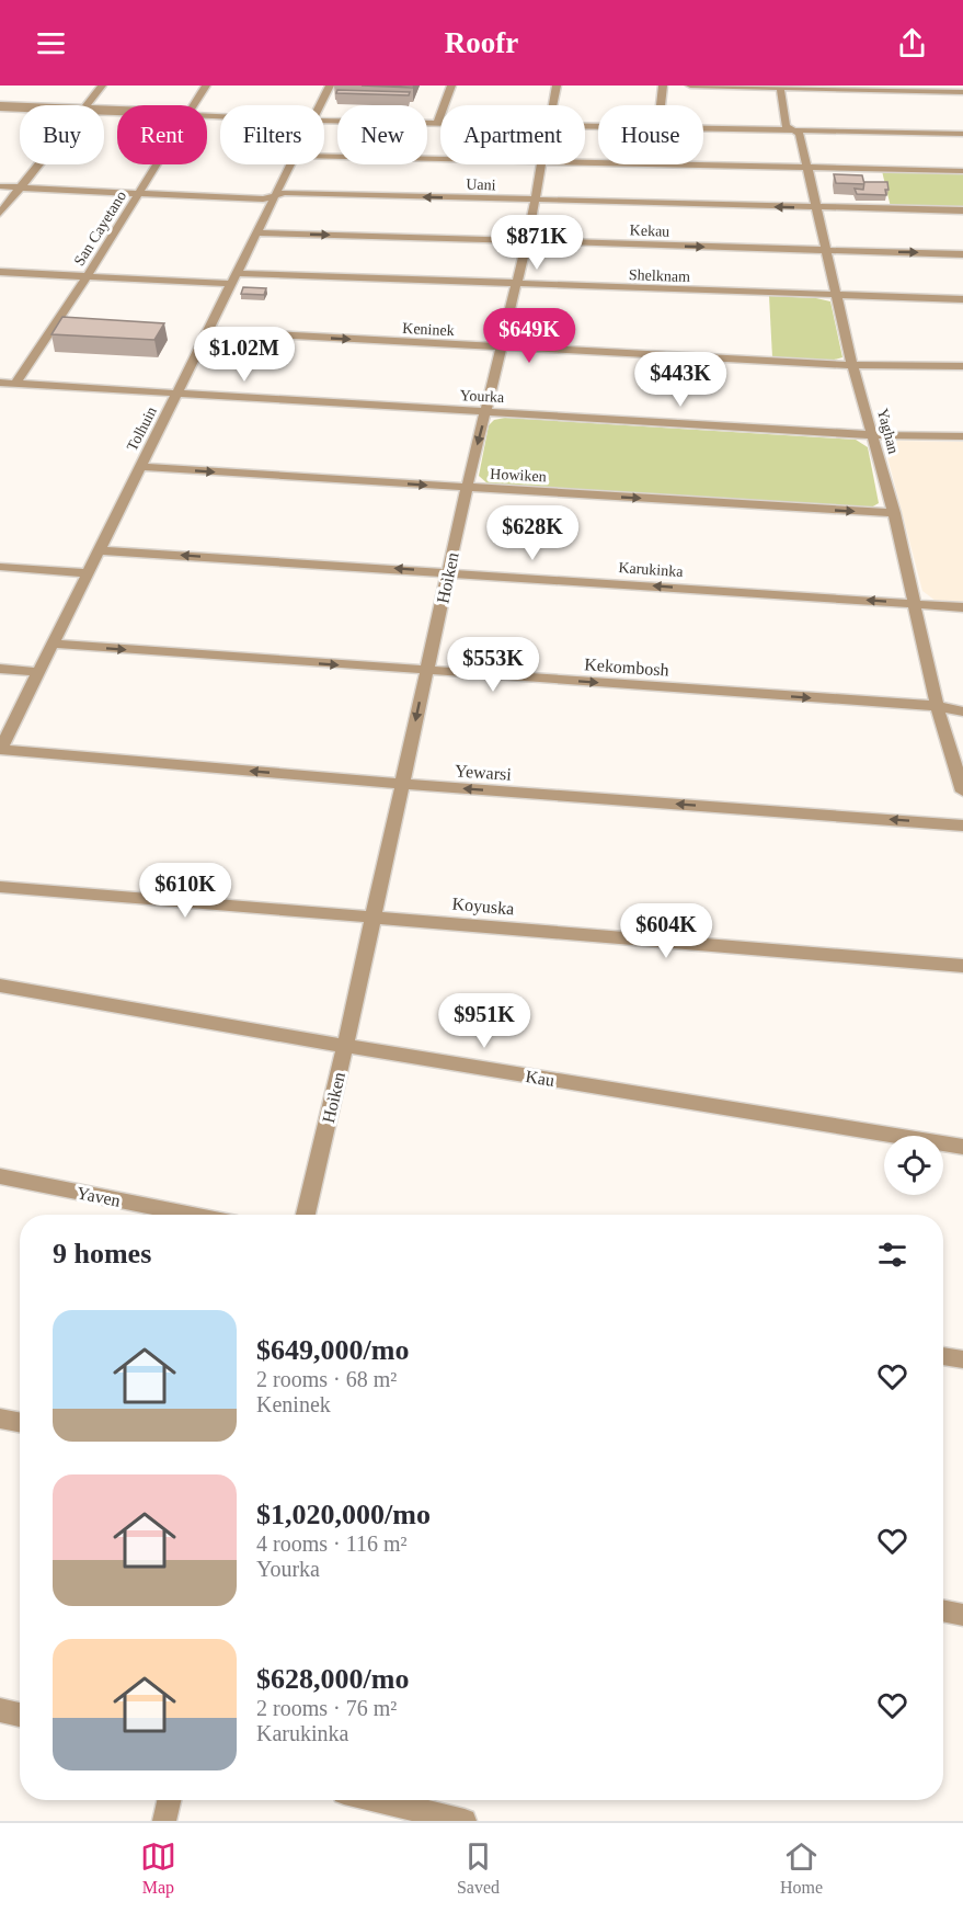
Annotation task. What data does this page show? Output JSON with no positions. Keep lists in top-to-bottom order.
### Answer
{
  "streets": {
    "street": [
      "Uani",
      "San Cayetano",
      "Kekau",
      "Shelknam",
      "Keninek",
      "Yourka",
      "Tolhuin",
      "Yaghan",
      "Howiken",
      "Karukinka",
      "Hoiken",
      "Kekombosh",
      "Yewarsi",
      "Koyuska",
      "Kau",
      "Yaven"
    ]
  },
  "crossings": [
    ["Uani", "San Cayetano"],
    ["Uani", "Tolhuin"],
    ["Uani", "Yaghan"],
    ["Uani", "Hoiken"],
    ["San Cayetano", "Shelknam"],
    ["San Cayetano", "Yourka"],
    ["Kekau", "Tolhuin"],
    ["Kekau", "Yaghan"],
    ["Kekau", "Hoiken"],
    ["Shelknam", "Tolhuin"],
    ["Shelknam", "Yaghan"],
    ["Shelknam", "Hoiken"],
    ["Keninek", "Tolhuin"],
    ["Keninek", "Yaghan"],
    ["Keninek", "Hoiken"],
    ["Yourka", "Tolhuin"],
    ["Yourka", "Yaghan"],
    ["Yourka", "Hoiken"],
    ["Tolhuin", "Howiken"],
    ["Tolhuin", "Karukinka"],
    ["Tolhuin", "Kekombosh"],
    ["Tolhuin", "Yewarsi"],
    ["Yaghan", "Howiken"],
    ["Yaghan", "Karukinka"],
    ["Yaghan", "Kekombosh"],
    ["Howiken", "Hoiken"],
    ["Karukinka", "Hoiken"],
    ["Hoiken", "Kekombosh"],
    ["Hoiken", "Yewarsi"],
    ["Hoiken", "Koyuska"],
    ["Hoiken", "Kau"]
  ],
  "one_way": [
    "Keninek",
    "Howiken",
    "Karukinka",
    "Kekombosh",
    "Yewarsi"
  ],
  "page": {
    "header": "Roofr",
    "chip": [
      "Buy",
      "Rent",
      "Filters",
      "New",
      "Apartment",
      "House"
    ],
    "price": [
      "$871K",
      "$649K",
      "$1.02M",
      "$443K",
      "$628K",
      "$553K",
      "$610K",
      "$604K",
      "$951K"
    ],
    "heading": "9 homes",
    "list": [
      {
        "name": "$649,000/mo",
        "note": "2 rooms · 68 m² · Keninek"
      },
      {
        "name": "$1,020,000/mo",
        "note": "4 rooms · 116 m² · Yourka"
      },
      {
        "name": "$628,000/mo",
        "note": "2 rooms · 76 m² · Karukinka"
      }
    ],
    "tabs": ["Map", "Saved", "Home"]
  }
}
